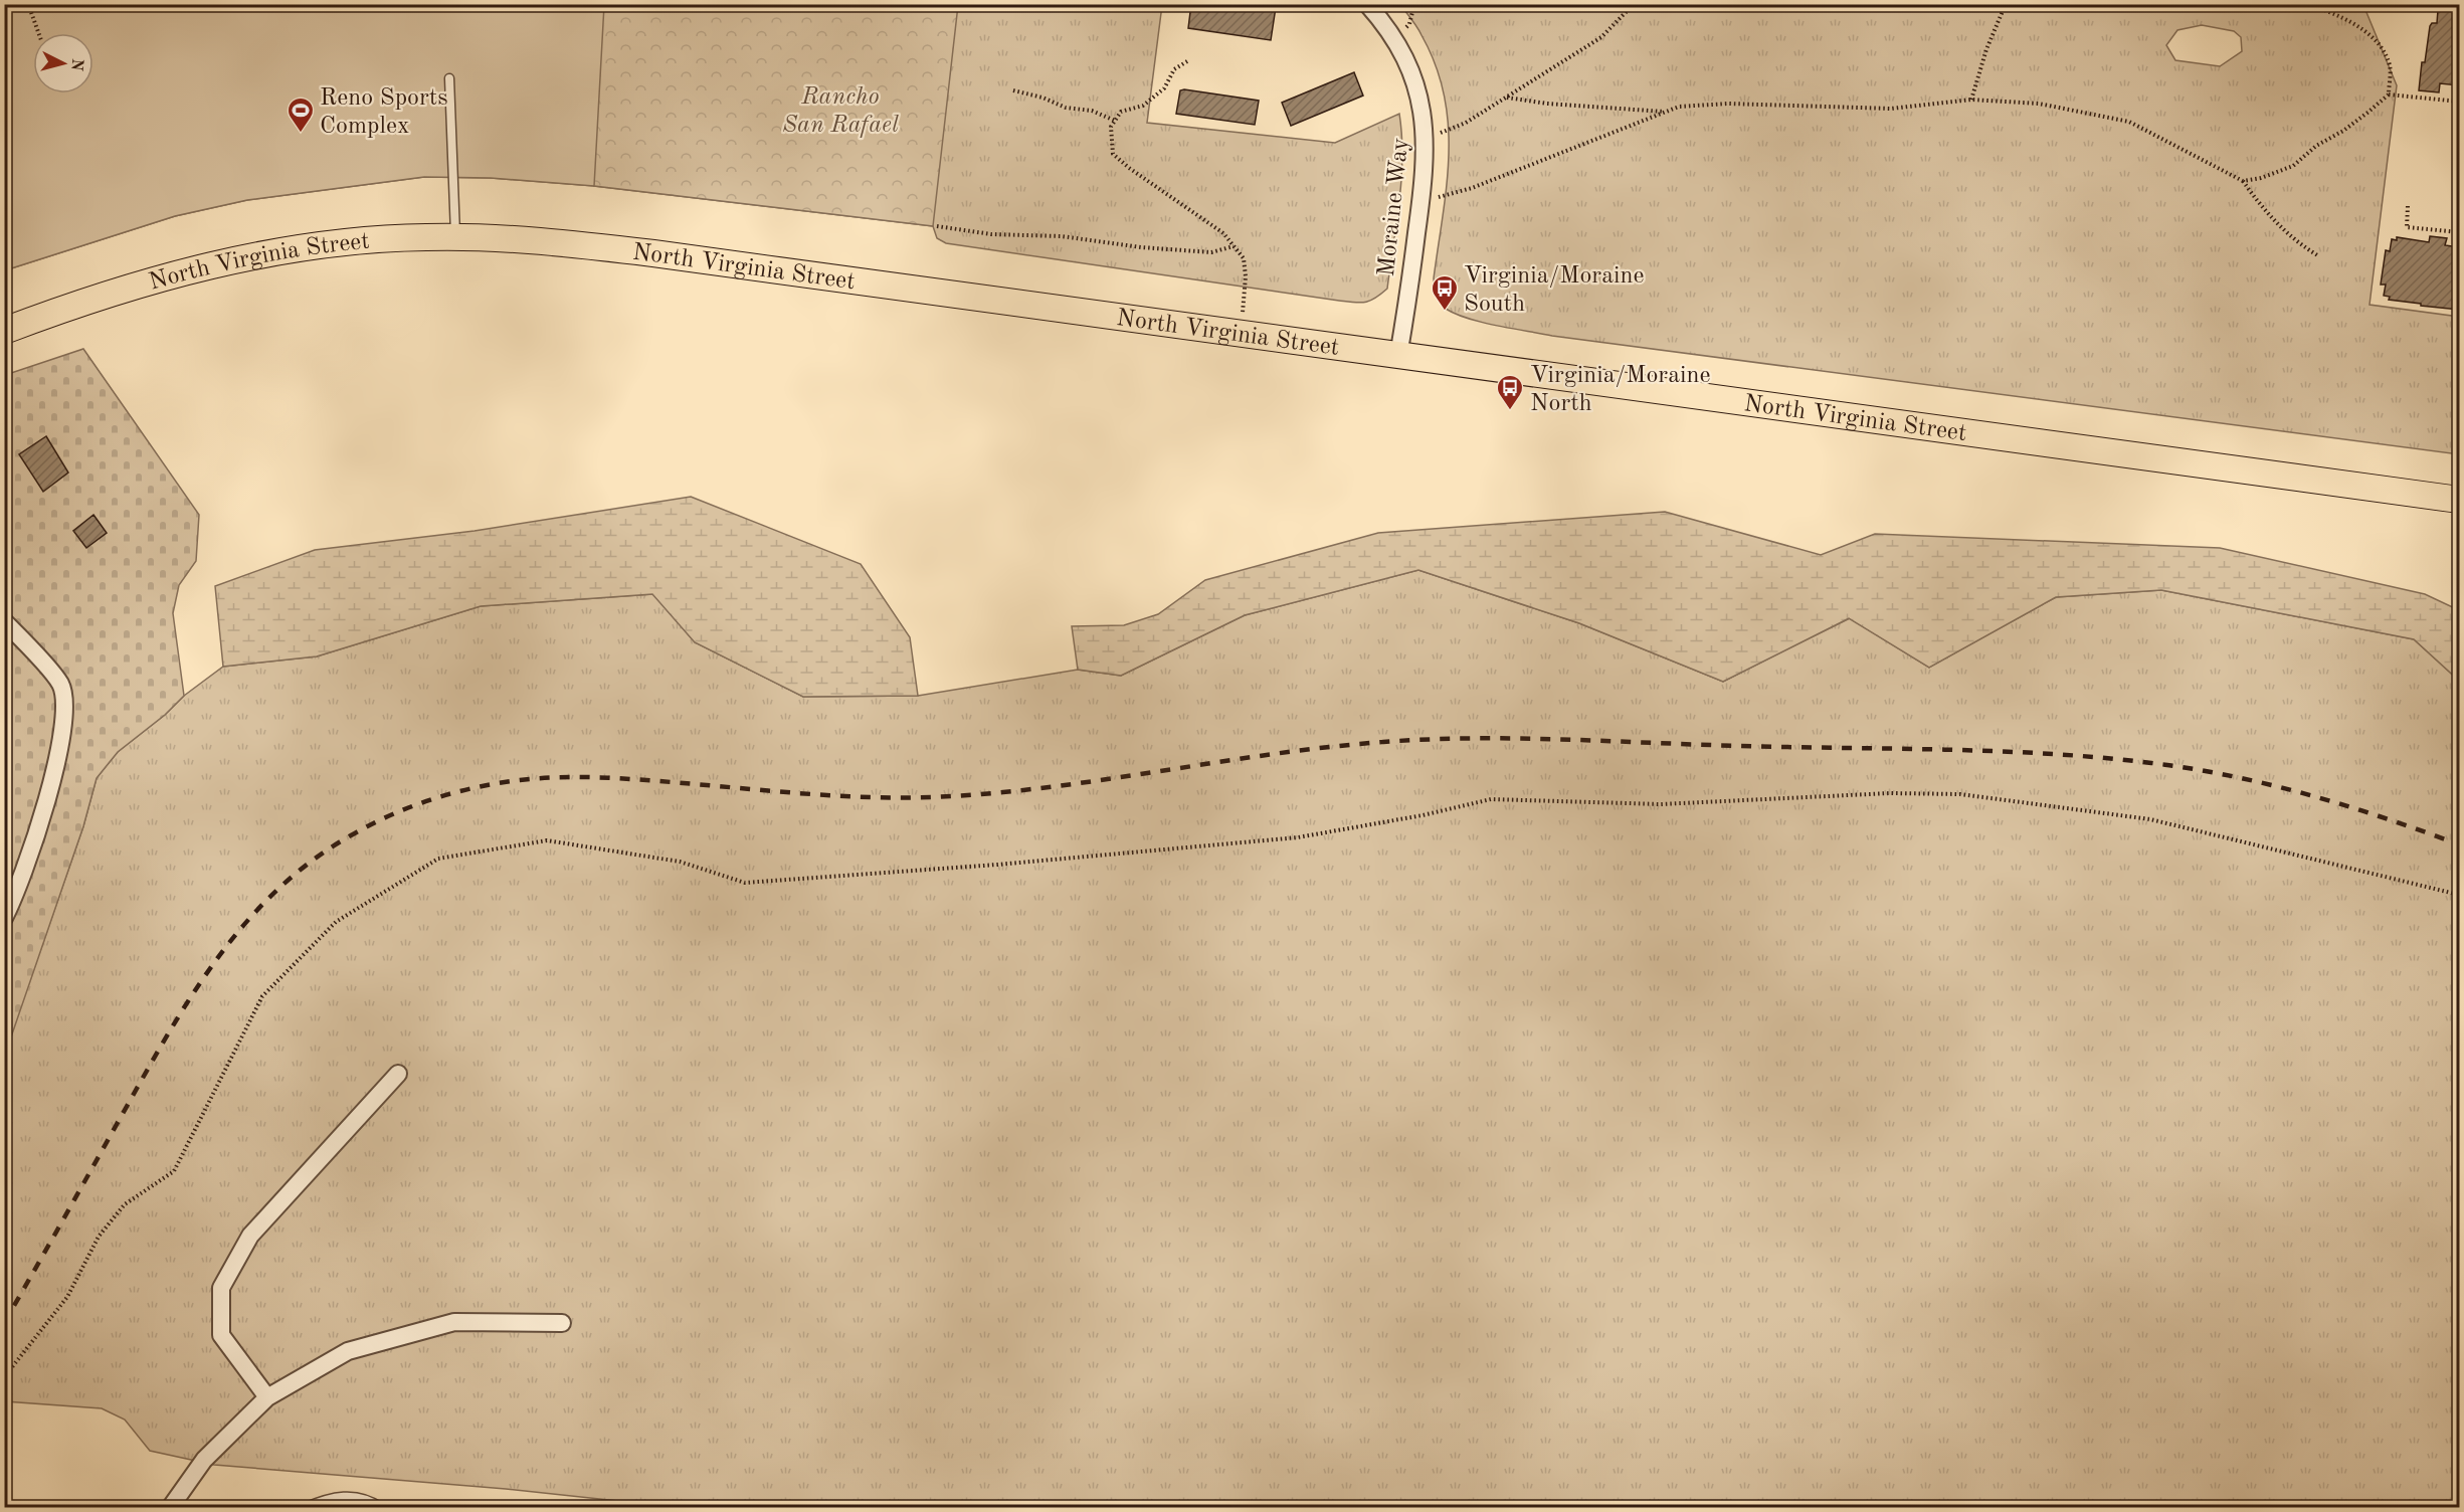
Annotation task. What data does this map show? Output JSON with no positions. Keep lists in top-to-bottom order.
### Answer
{
  "streets": {
    "main road": ["North Virginia Street"],
    "street": ["Moraine Way"]
  },
  "crossings": [
    ["Moraine Way", "North Virginia Street"]
  ],
  "parks": ["Rancho San Rafael"],
  "places": {
    "sports": ["Reno Sports Complex"],
    "bus stop": ["Virginia/Moraine South", "Virginia/Moraine North"]
  },
  "north": "right"
}
